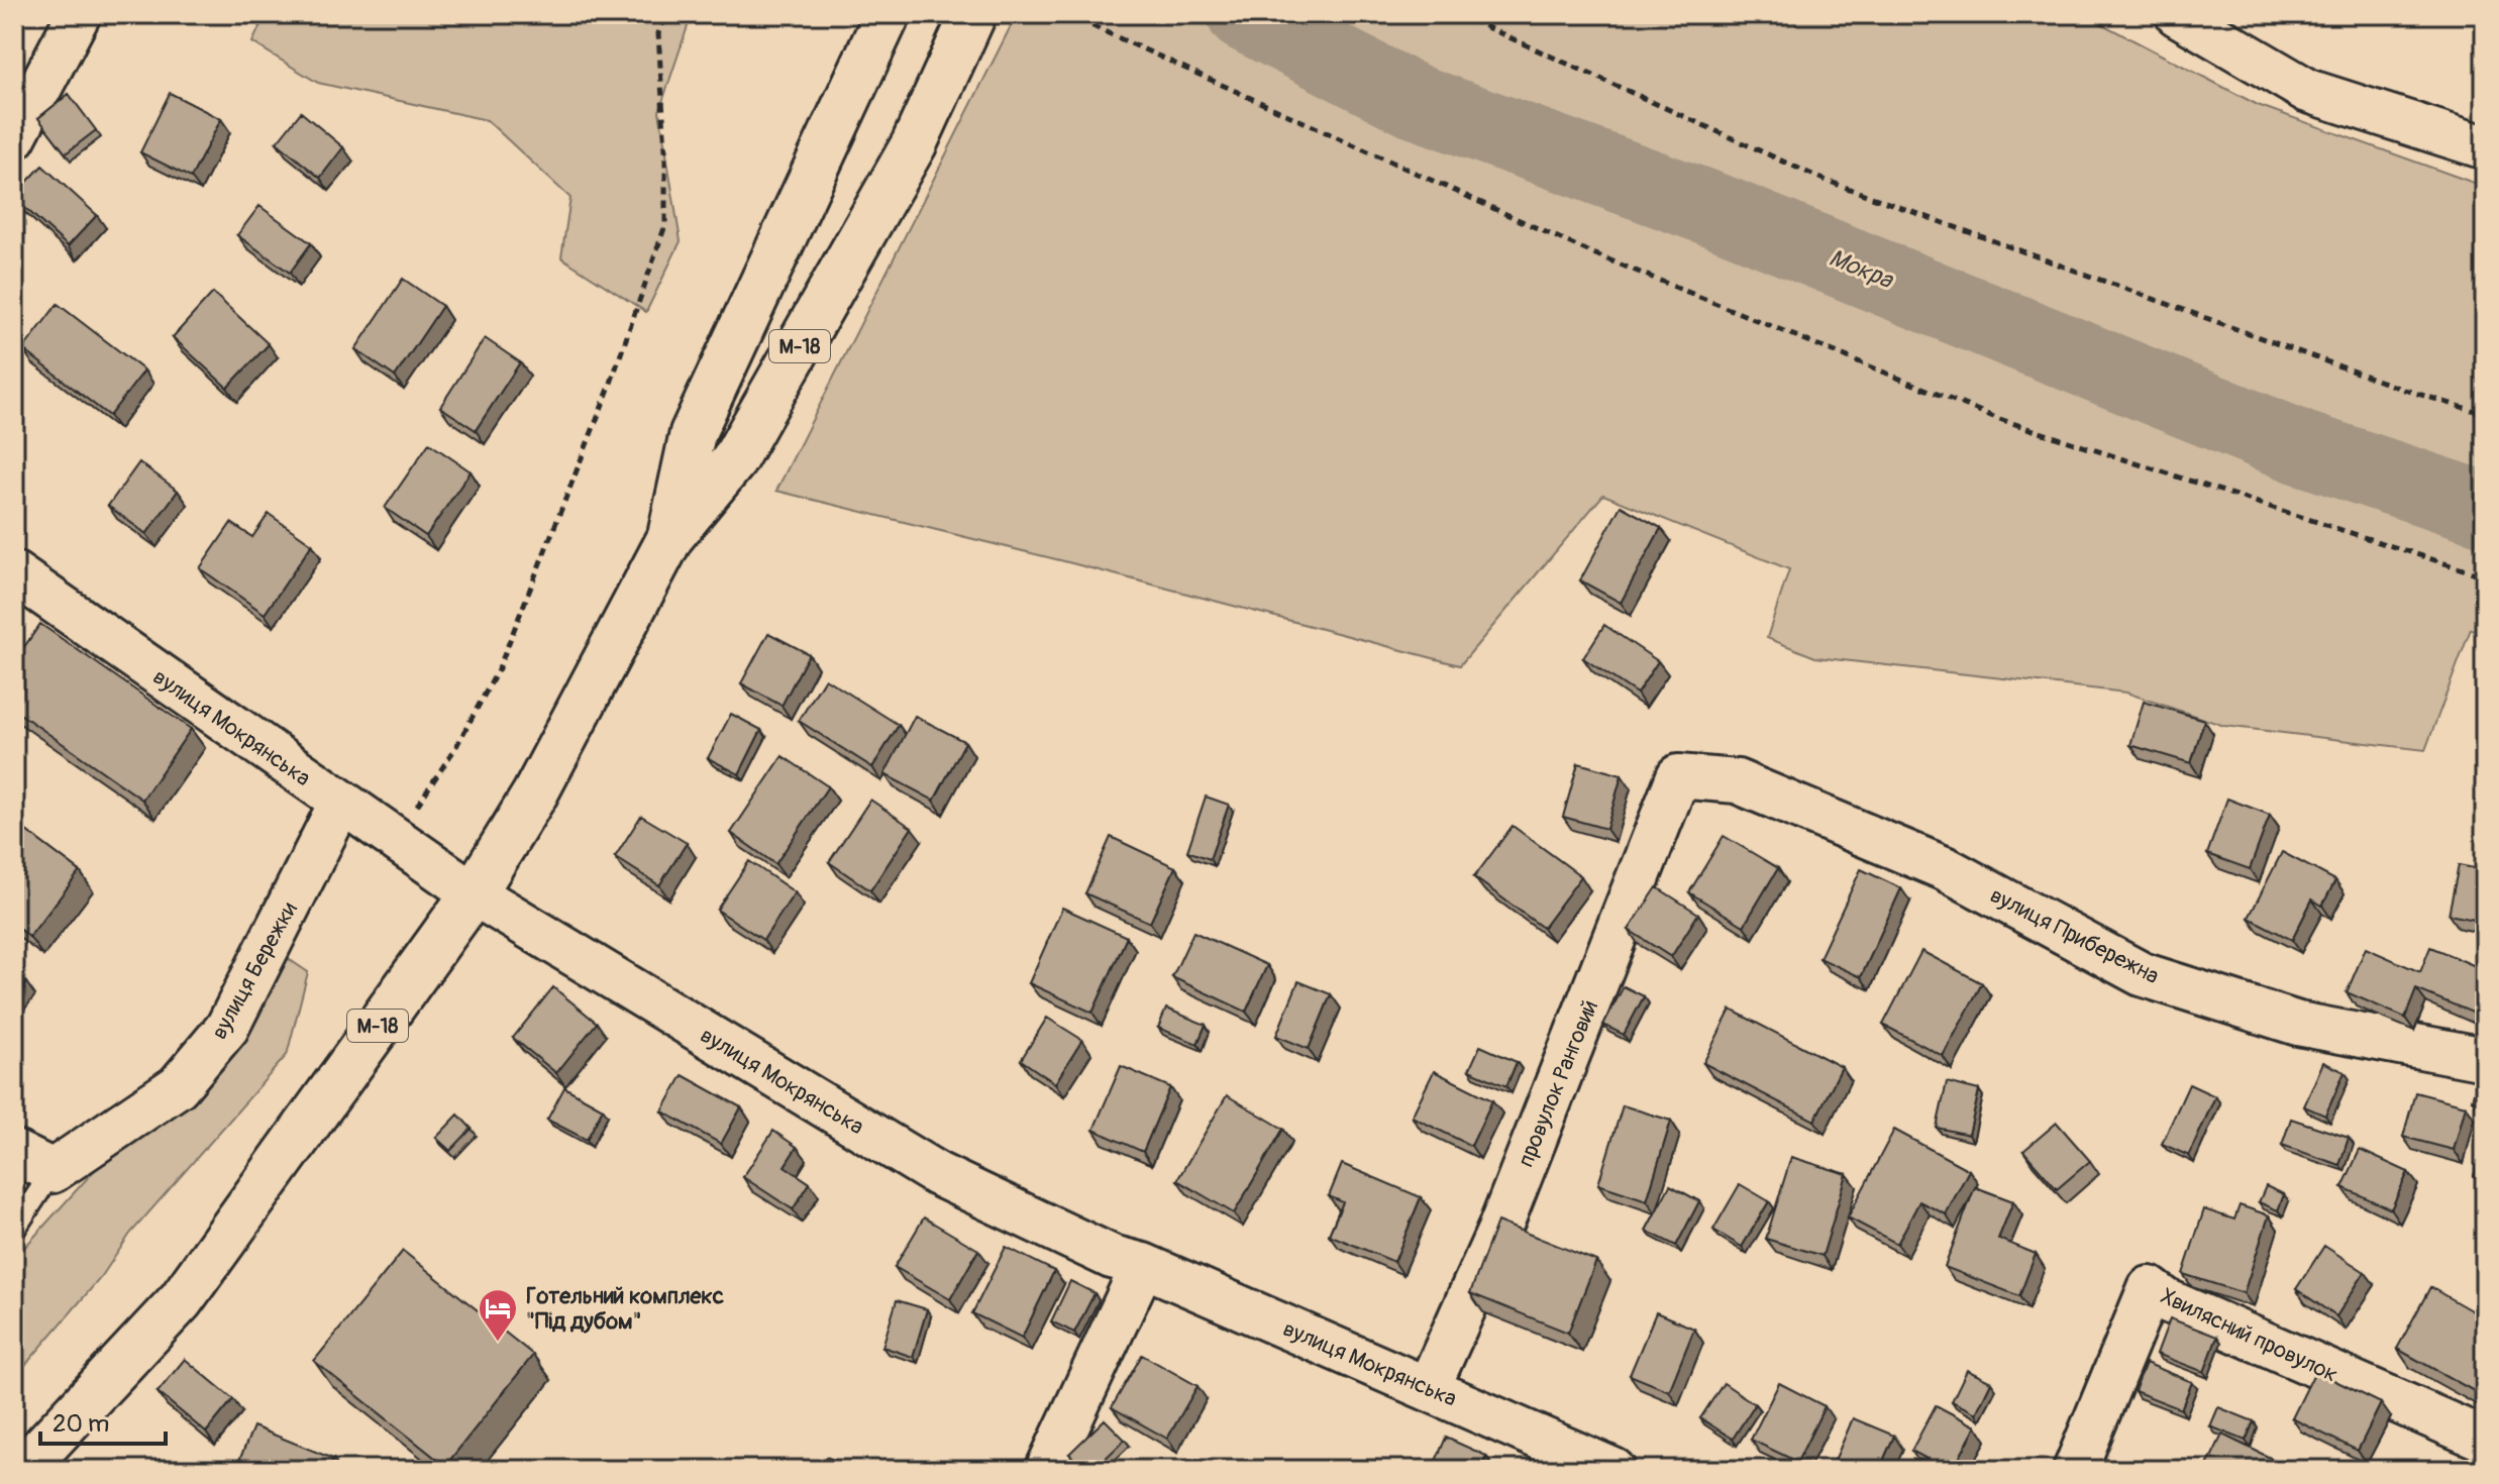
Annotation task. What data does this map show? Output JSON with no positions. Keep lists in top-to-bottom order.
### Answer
{
  "streets": {
    "highway": ["М-18"],
    "street": [
      "вулиця Мокрянська",
      "вулиця Прибережна",
      "вулиця Бережки",
      "провулок Ранговий",
      "Хвилясний провулок"
    ]
  },
  "crossings": [
    ["М-18", "вулиця Мокрянська"],
    ["вулиця Мокрянська", "вулиця Бережки"],
    ["вулиця Мокрянська", "провулок Ранговий"],
    ["вулиця Прибережна", "провулок Ранговий"]
  ],
  "water": ["Мокра"],
  "places": {
    "hotel": ["Готельний комплекс \"Під дубом\""]
  },
  "scale_bar": "20 m"
}
